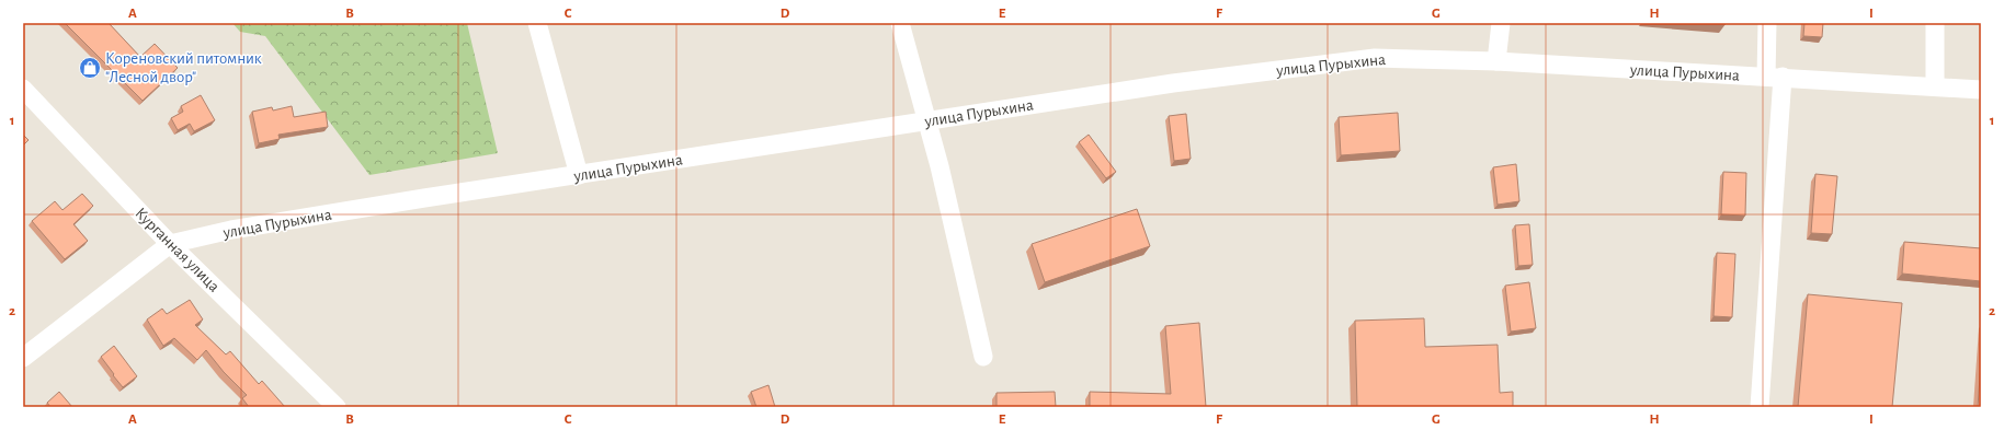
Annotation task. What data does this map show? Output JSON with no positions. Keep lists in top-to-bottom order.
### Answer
{
  "streets": {
    "street": ["улица Пурыхина", "Курганная улица"]
  },
  "crossings": [
    ["улица Пурыхина", "Курганная улица"]
  ],
  "places": {
    "shop": ["Кореновский питомник \"Лесной двор\""]
  },
  "grid": {
    "columns": [
      "A",
      "B",
      "C",
      "D",
      "E",
      "F",
      "G",
      "H",
      "I"
    ],
    "rows": ["1", "2"]
  }
}
